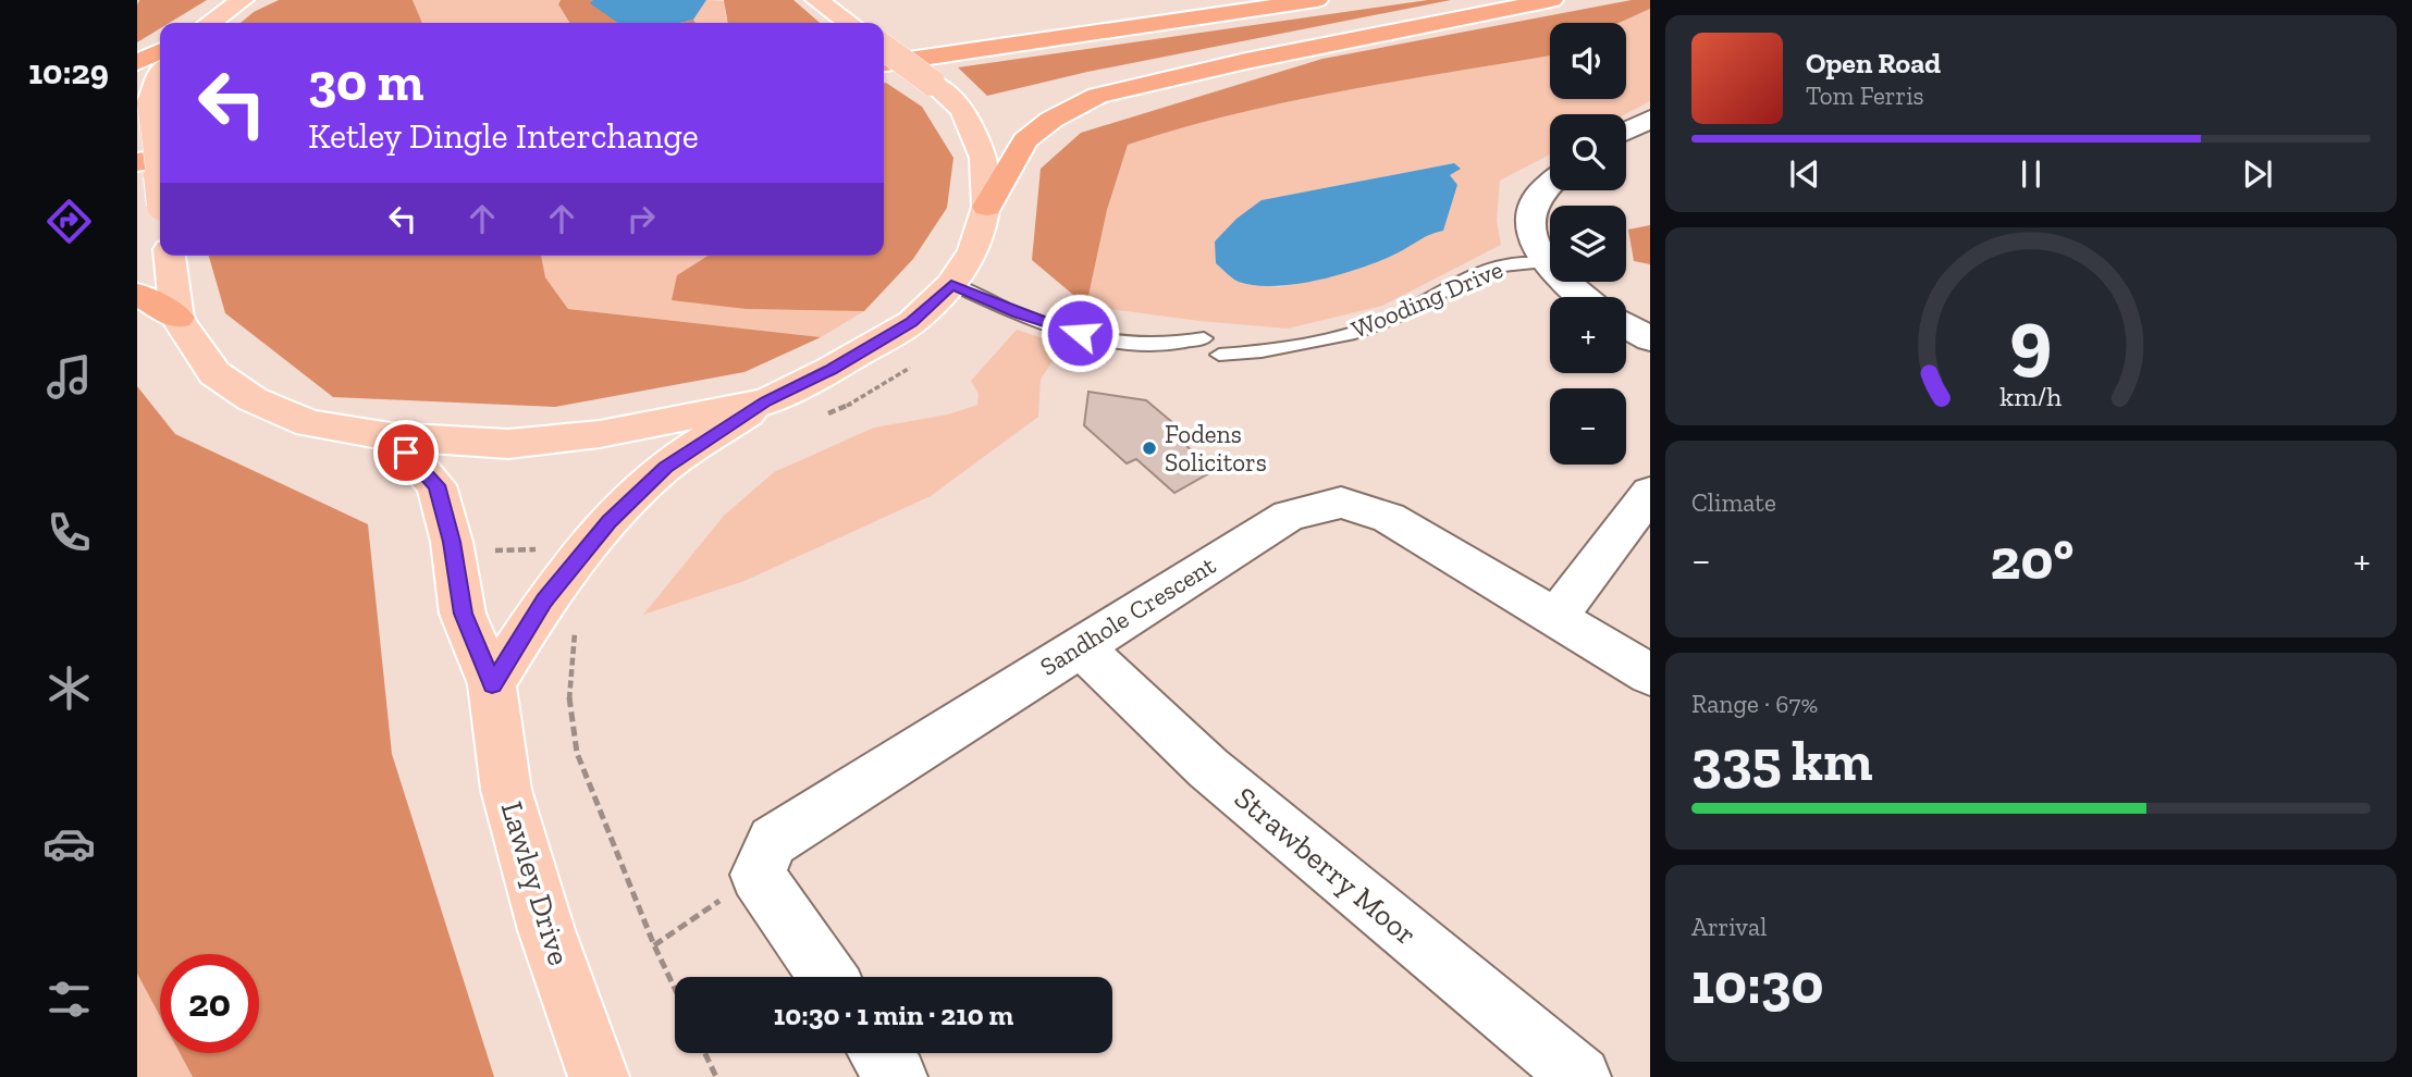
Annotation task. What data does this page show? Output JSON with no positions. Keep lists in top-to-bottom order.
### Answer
{
  "streets": {
    "main road": ["Lawley Drive"],
    "street": ["Sandhole Crescent", "Strawberry Moor"],
    "lane": ["Wooding Drive"]
  },
  "crossings": [
    ["Sandhole Crescent", "Strawberry Moor"]
  ],
  "places": ["Fodens Solicitors"],
  "page": {
    "tabs": "10:29",
    "map_buttons": ["+", "−"],
    "turn": ["30 m", "Ketley Dingle Interchange"],
    "song": ["Open Road", "Tom Ferris"],
    "tile": [
      "Climate",
      ["Range · 67%", "335 km"],
      ["Arrival", "10:30"]
    ],
    "heat": ["−", "20°", "+"],
    "limit": "20",
    "trip": "10:30 · 1 min · 210 m",
    "gauge": ["9", "km/h"]
  }
}
